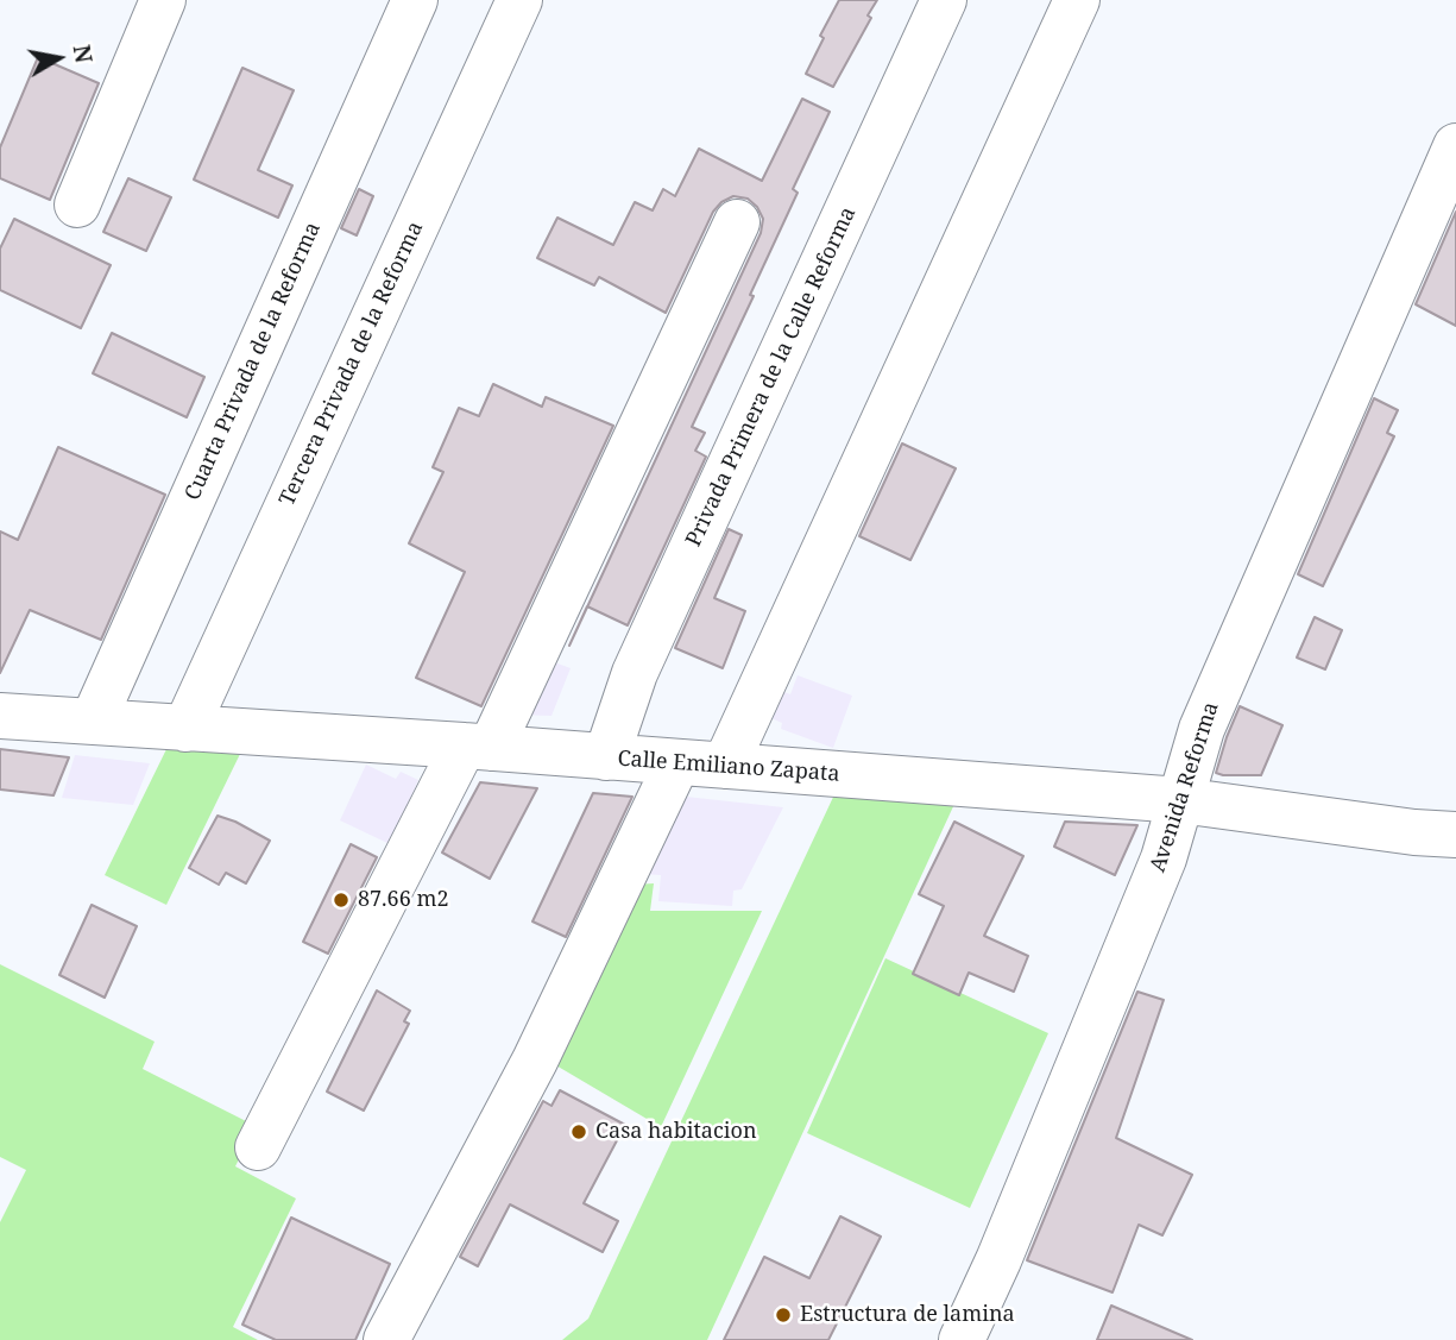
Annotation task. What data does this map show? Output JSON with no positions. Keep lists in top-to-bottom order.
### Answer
{
  "streets": {
    "street": [
      "Cuarta Privada de la Reforma",
      "Tercera Privada de la Reforma",
      "Privada Primera de la Calle Reforma",
      "Calle Emiliano Zapata",
      "Avenida Reforma"
    ]
  },
  "crossings": [
    ["Cuarta Privada de la Reforma", "Calle Emiliano Zapata"],
    ["Tercera Privada de la Reforma", "Calle Emiliano Zapata"],
    ["Privada Primera de la Calle Reforma", "Calle Emiliano Zapata"],
    ["Calle Emiliano Zapata", "Avenida Reforma"]
  ],
  "places": ["87.66 m2", "Casa habitacion", "Estructura de lamina"],
  "north": "right"
}
